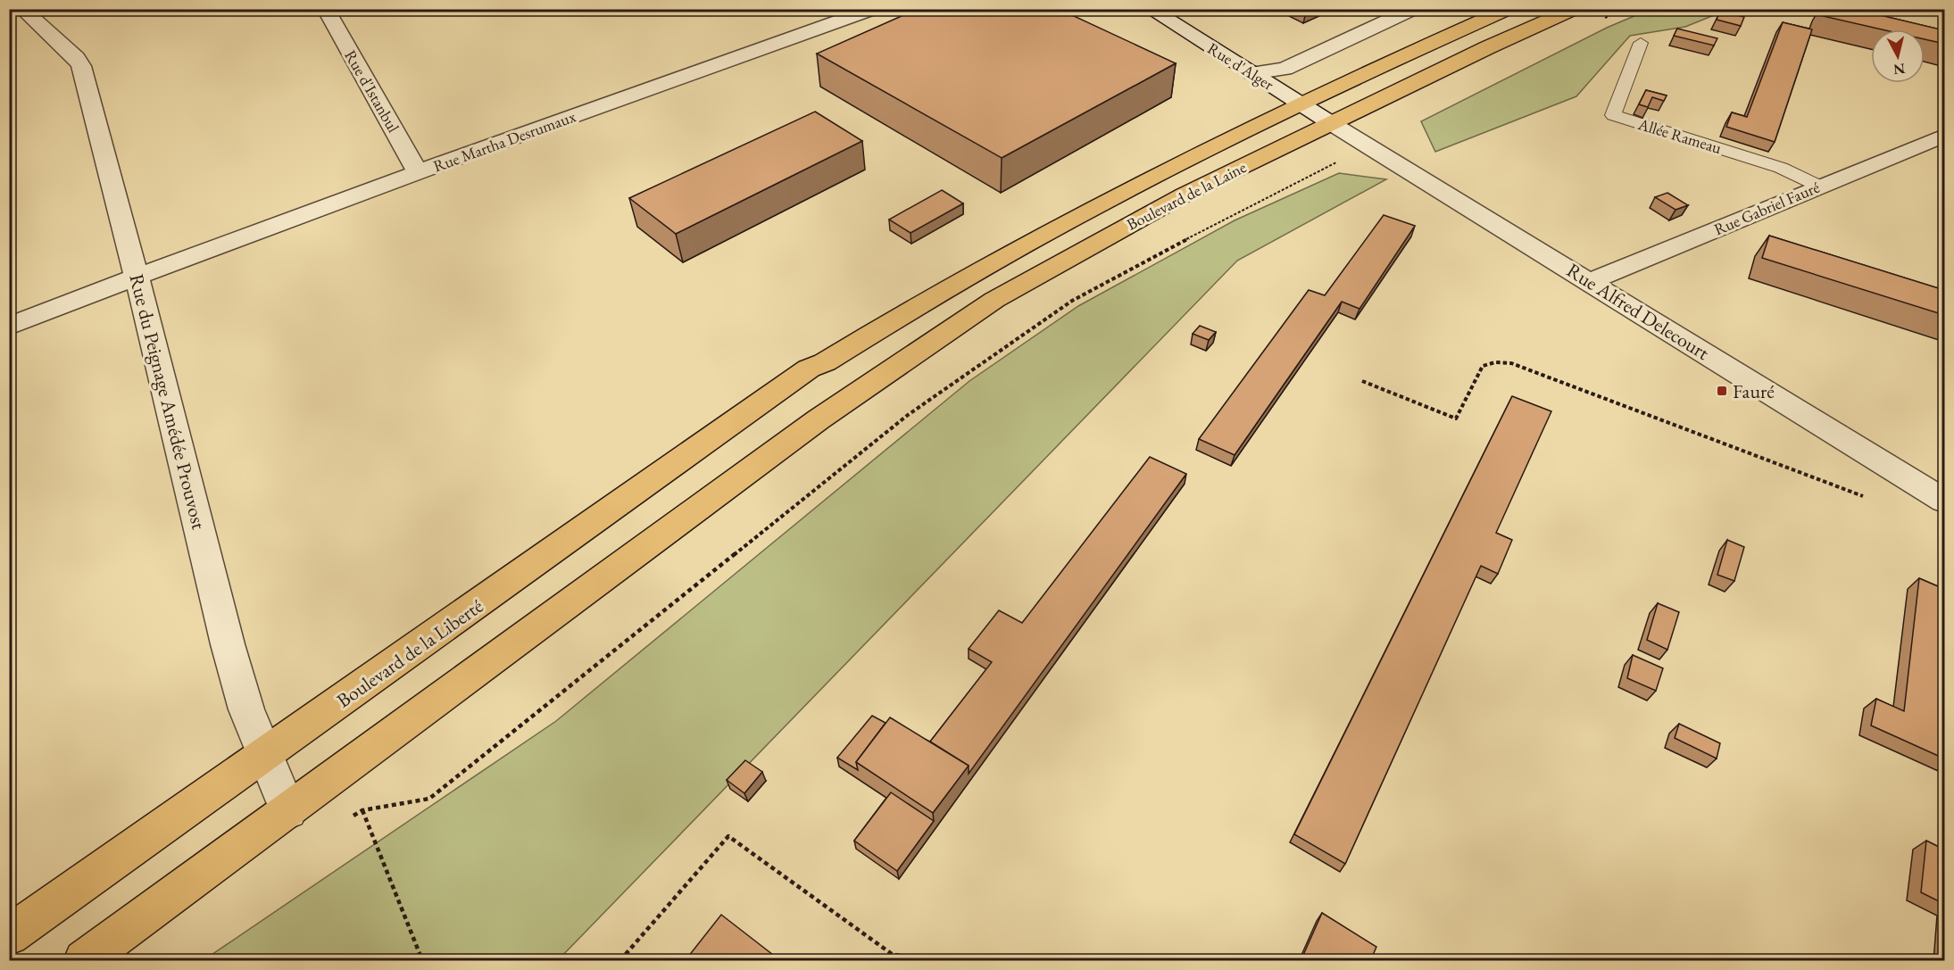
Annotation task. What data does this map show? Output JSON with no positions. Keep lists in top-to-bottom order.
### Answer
{
  "streets": {
    "main road": ["Boulevard de la Laine", "Boulevard de la Liberté"],
    "street": [
      "Rue d'Alger",
      "Rue d'Istanbul",
      "Rue Martha Desrumaux",
      "Rue Gabriel Fauré",
      "Rue Alfred Delecourt",
      "Rue du Peignage Amédée Prouvost"
    ],
    "lane": ["Allée Rameau"]
  },
  "crossings": [
    ["Rue d'Alger", "Boulevard de la Laine"],
    ["Rue d'Alger", "Rue Alfred Delecourt"],
    ["Rue d'Istanbul", "Rue Martha Desrumaux"],
    ["Allée Rameau", "Rue Gabriel Fauré"],
    ["Rue Martha Desrumaux", "Rue du Peignage Amédée Prouvost"],
    ["Boulevard de la Laine", "Rue Alfred Delecourt"],
    ["Boulevard de la Laine", "Rue du Peignage Amédée Prouvost"],
    ["Boulevard de la Laine", "Boulevard de la Liberté"],
    ["Rue Gabriel Fauré", "Rue Alfred Delecourt"],
    ["Rue du Peignage Amédée Prouvost", "Boulevard de la Liberté"]
  ],
  "places": {
    "transit": ["Fauré"]
  },
  "north": "bottom"
}
